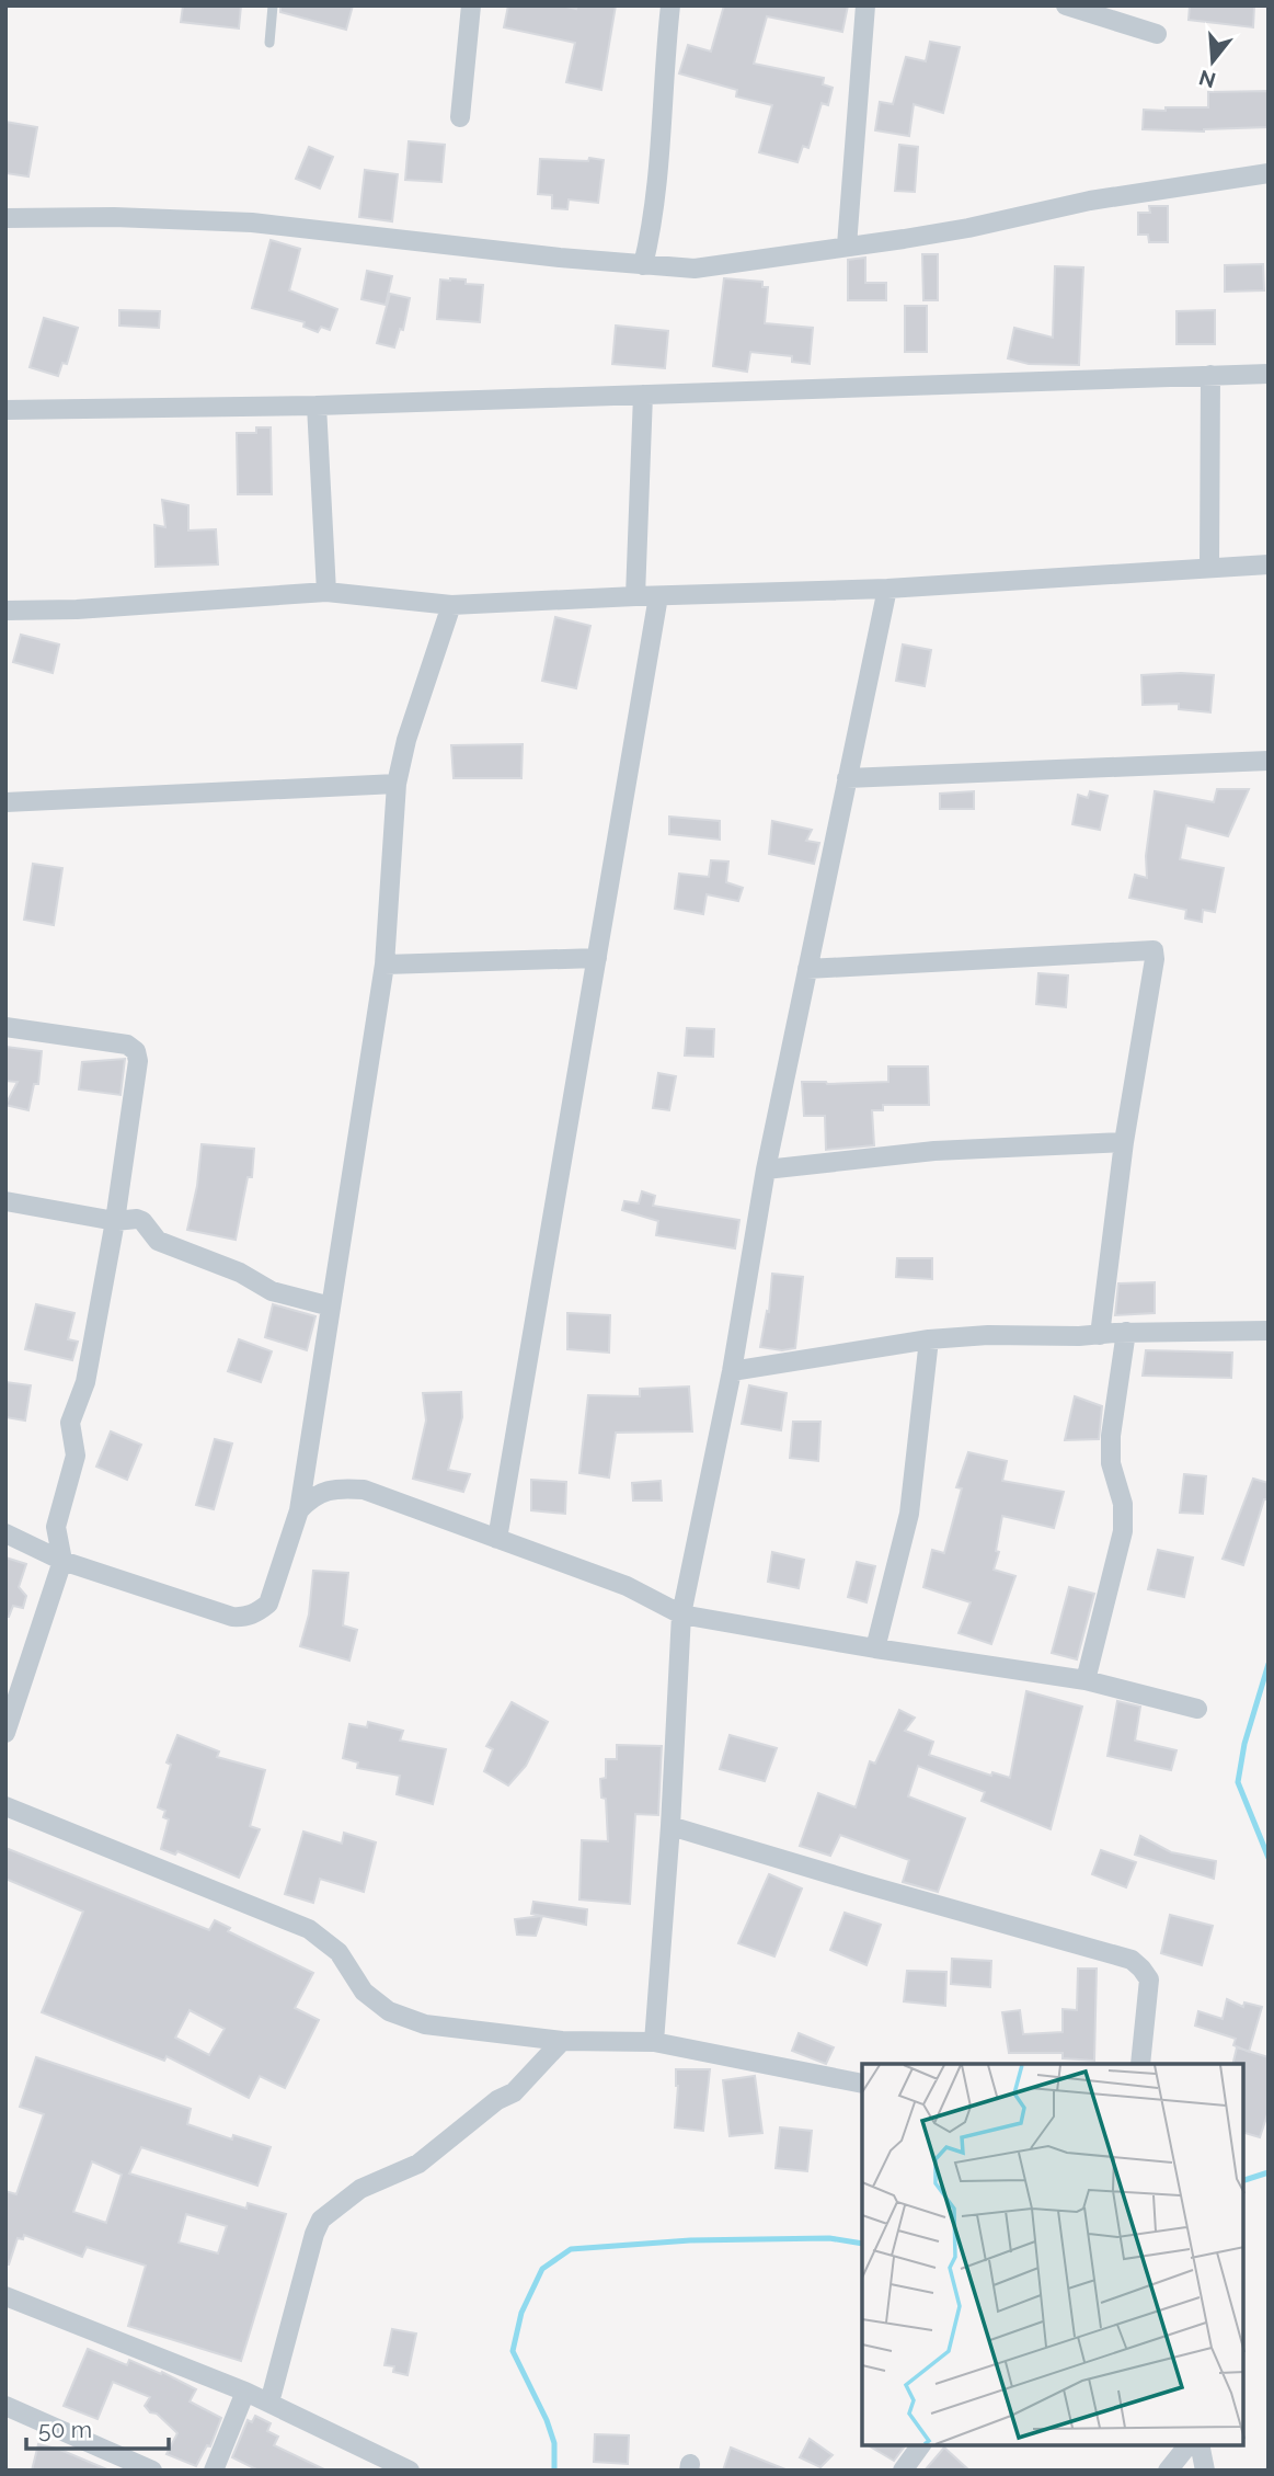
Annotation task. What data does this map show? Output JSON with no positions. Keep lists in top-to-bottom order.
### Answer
{
  "scale_bar": "50 m",
  "north": "bottom"
}
